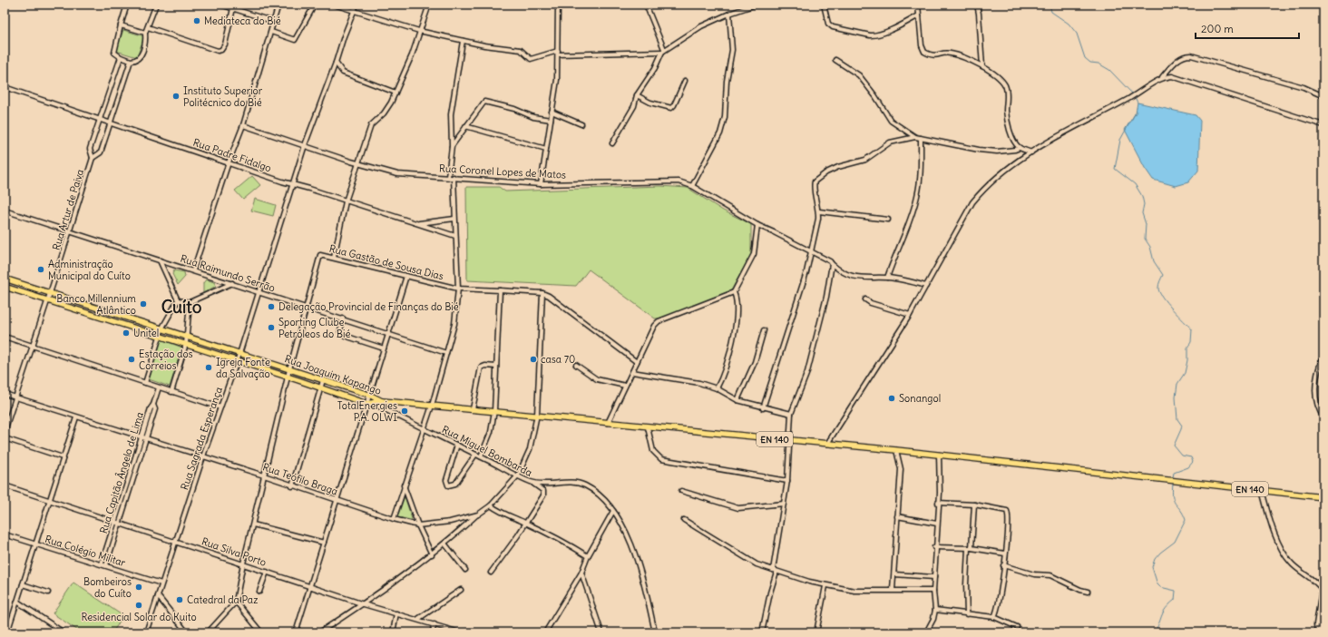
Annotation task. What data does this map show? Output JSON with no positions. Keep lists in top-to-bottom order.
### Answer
{
  "streets": {
    "main road": ["Rua Joaquim Kapango", "EN 140"],
    "street": [
      "Rua Padre Fidalgo",
      "Rua Coronel Lopes de Matos",
      "Rua Artur de Paiva",
      "Rua Gastão de Sousa Dias",
      "Rua Raimundo Serrão",
      "Rua Sagrada Esperança",
      "Rua Miguel Bombarda",
      "Rua Capitão Ângelo de Lima",
      "Rua Teófilo Braga",
      "Rua Colégio Militar",
      "Rua Silva Porto"
    ]
  },
  "crossings": [
    ["Rua Padre Fidalgo", "Rua Sagrada Esperança"],
    ["Rua Coronel Lopes de Matos", "Rua Sagrada Esperança"],
    ["Rua Artur de Paiva", "Rua Raimundo Serrão"],
    ["Rua Artur de Paiva", "Rua Joaquim Kapango"],
    ["Rua Artur de Paiva", "Rua Teófilo Braga"],
    ["Rua Gastão de Sousa Dias", "Rua Raimundo Serrão"],
    ["Rua Gastão de Sousa Dias", "Rua Joaquim Kapango"],
    ["Rua Gastão de Sousa Dias", "Rua Teófilo Braga"],
    ["Rua Gastão de Sousa Dias", "Rua Silva Porto"],
    ["Rua Raimundo Serrão", "Rua Sagrada Esperança"],
    ["Rua Joaquim Kapango", "Rua Sagrada Esperança"],
    ["Rua Joaquim Kapango", "EN 140"],
    ["Rua Joaquim Kapango", "Rua Miguel Bombarda"],
    ["Rua Sagrada Esperança", "Rua Teófilo Braga"],
    ["Rua Sagrada Esperança", "Rua Colégio Militar"],
    ["Rua Sagrada Esperança", "Rua Silva Porto"],
    ["EN 140", "Rua Teófilo Braga"],
    ["Rua Miguel Bombarda", "Rua Teófilo Braga"],
    ["Rua Capitão Ângelo de Lima", "Rua Teófilo Braga"],
    ["Rua Capitão Ângelo de Lima", "Rua Colégio Militar"],
    ["Rua Capitão Ângelo de Lima", "Rua Silva Porto"]
  ],
  "districts": ["Cuíto"],
  "places": [
    "Mediateca do Bié",
    "Instituto Superior Politécnico do Bié",
    "Administração Municipal do Cuíto",
    "Banco Millennium Atlântico",
    "Delegação Provincial de Finanças do Bié",
    "Sporting Clube Petróleos do Bié",
    "Unitel",
    "Estação dos Correios",
    "casa 70",
    "Igreja Fonte da Salvação",
    "Sonangol",
    "TotalEnergies P.A. OLWI",
    "Bombeiros do Cuíto",
    "Catedral da Paz",
    "Residencial Solar do Kuito"
  ],
  "scale_bar": "200 m"
}
